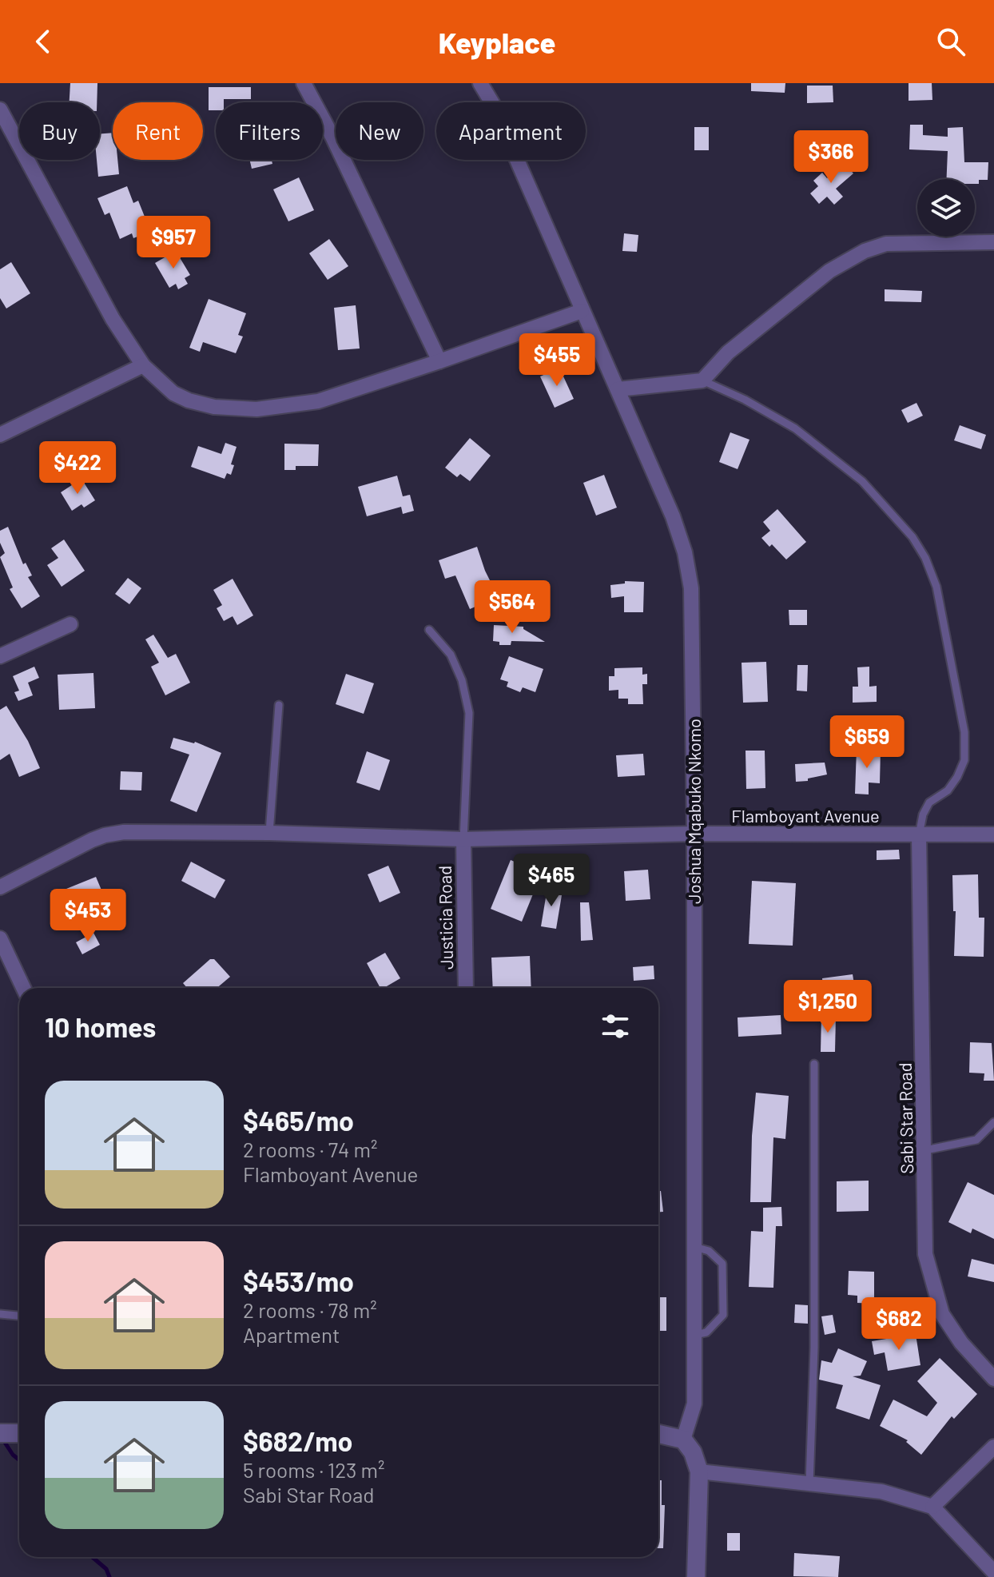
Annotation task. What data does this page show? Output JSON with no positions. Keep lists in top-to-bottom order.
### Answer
{
  "streets": {
    "street": [
      "Joshua Mqabuko Nkomo",
      "Flamboyant Avenue",
      "Justicia Road",
      "Sabi Star Road"
    ]
  },
  "crossings": [
    ["Joshua Mqabuko Nkomo", "Flamboyant Avenue"],
    ["Flamboyant Avenue", "Justicia Road"],
    ["Flamboyant Avenue", "Sabi Star Road"]
  ],
  "page": {
    "header": "Keyplace",
    "chip": [
      "Buy",
      "Rent",
      "Filters",
      "New",
      "Apartment"
    ],
    "price": [
      "$366",
      "$957",
      "$455",
      "$422",
      "$564",
      "$659",
      "$465",
      "$453",
      "$1,250",
      "$682"
    ],
    "heading": "10 homes",
    "list": [
      {
        "name": "$465/mo",
        "note": "2 rooms · 74 m² · Flamboyant Avenue"
      },
      {
        "name": "$453/mo",
        "note": "2 rooms · 78 m² · Apartment"
      },
      {
        "name": "$682/mo",
        "note": "5 rooms · 123 m² · Sabi Star Road"
      }
    ]
  }
}
